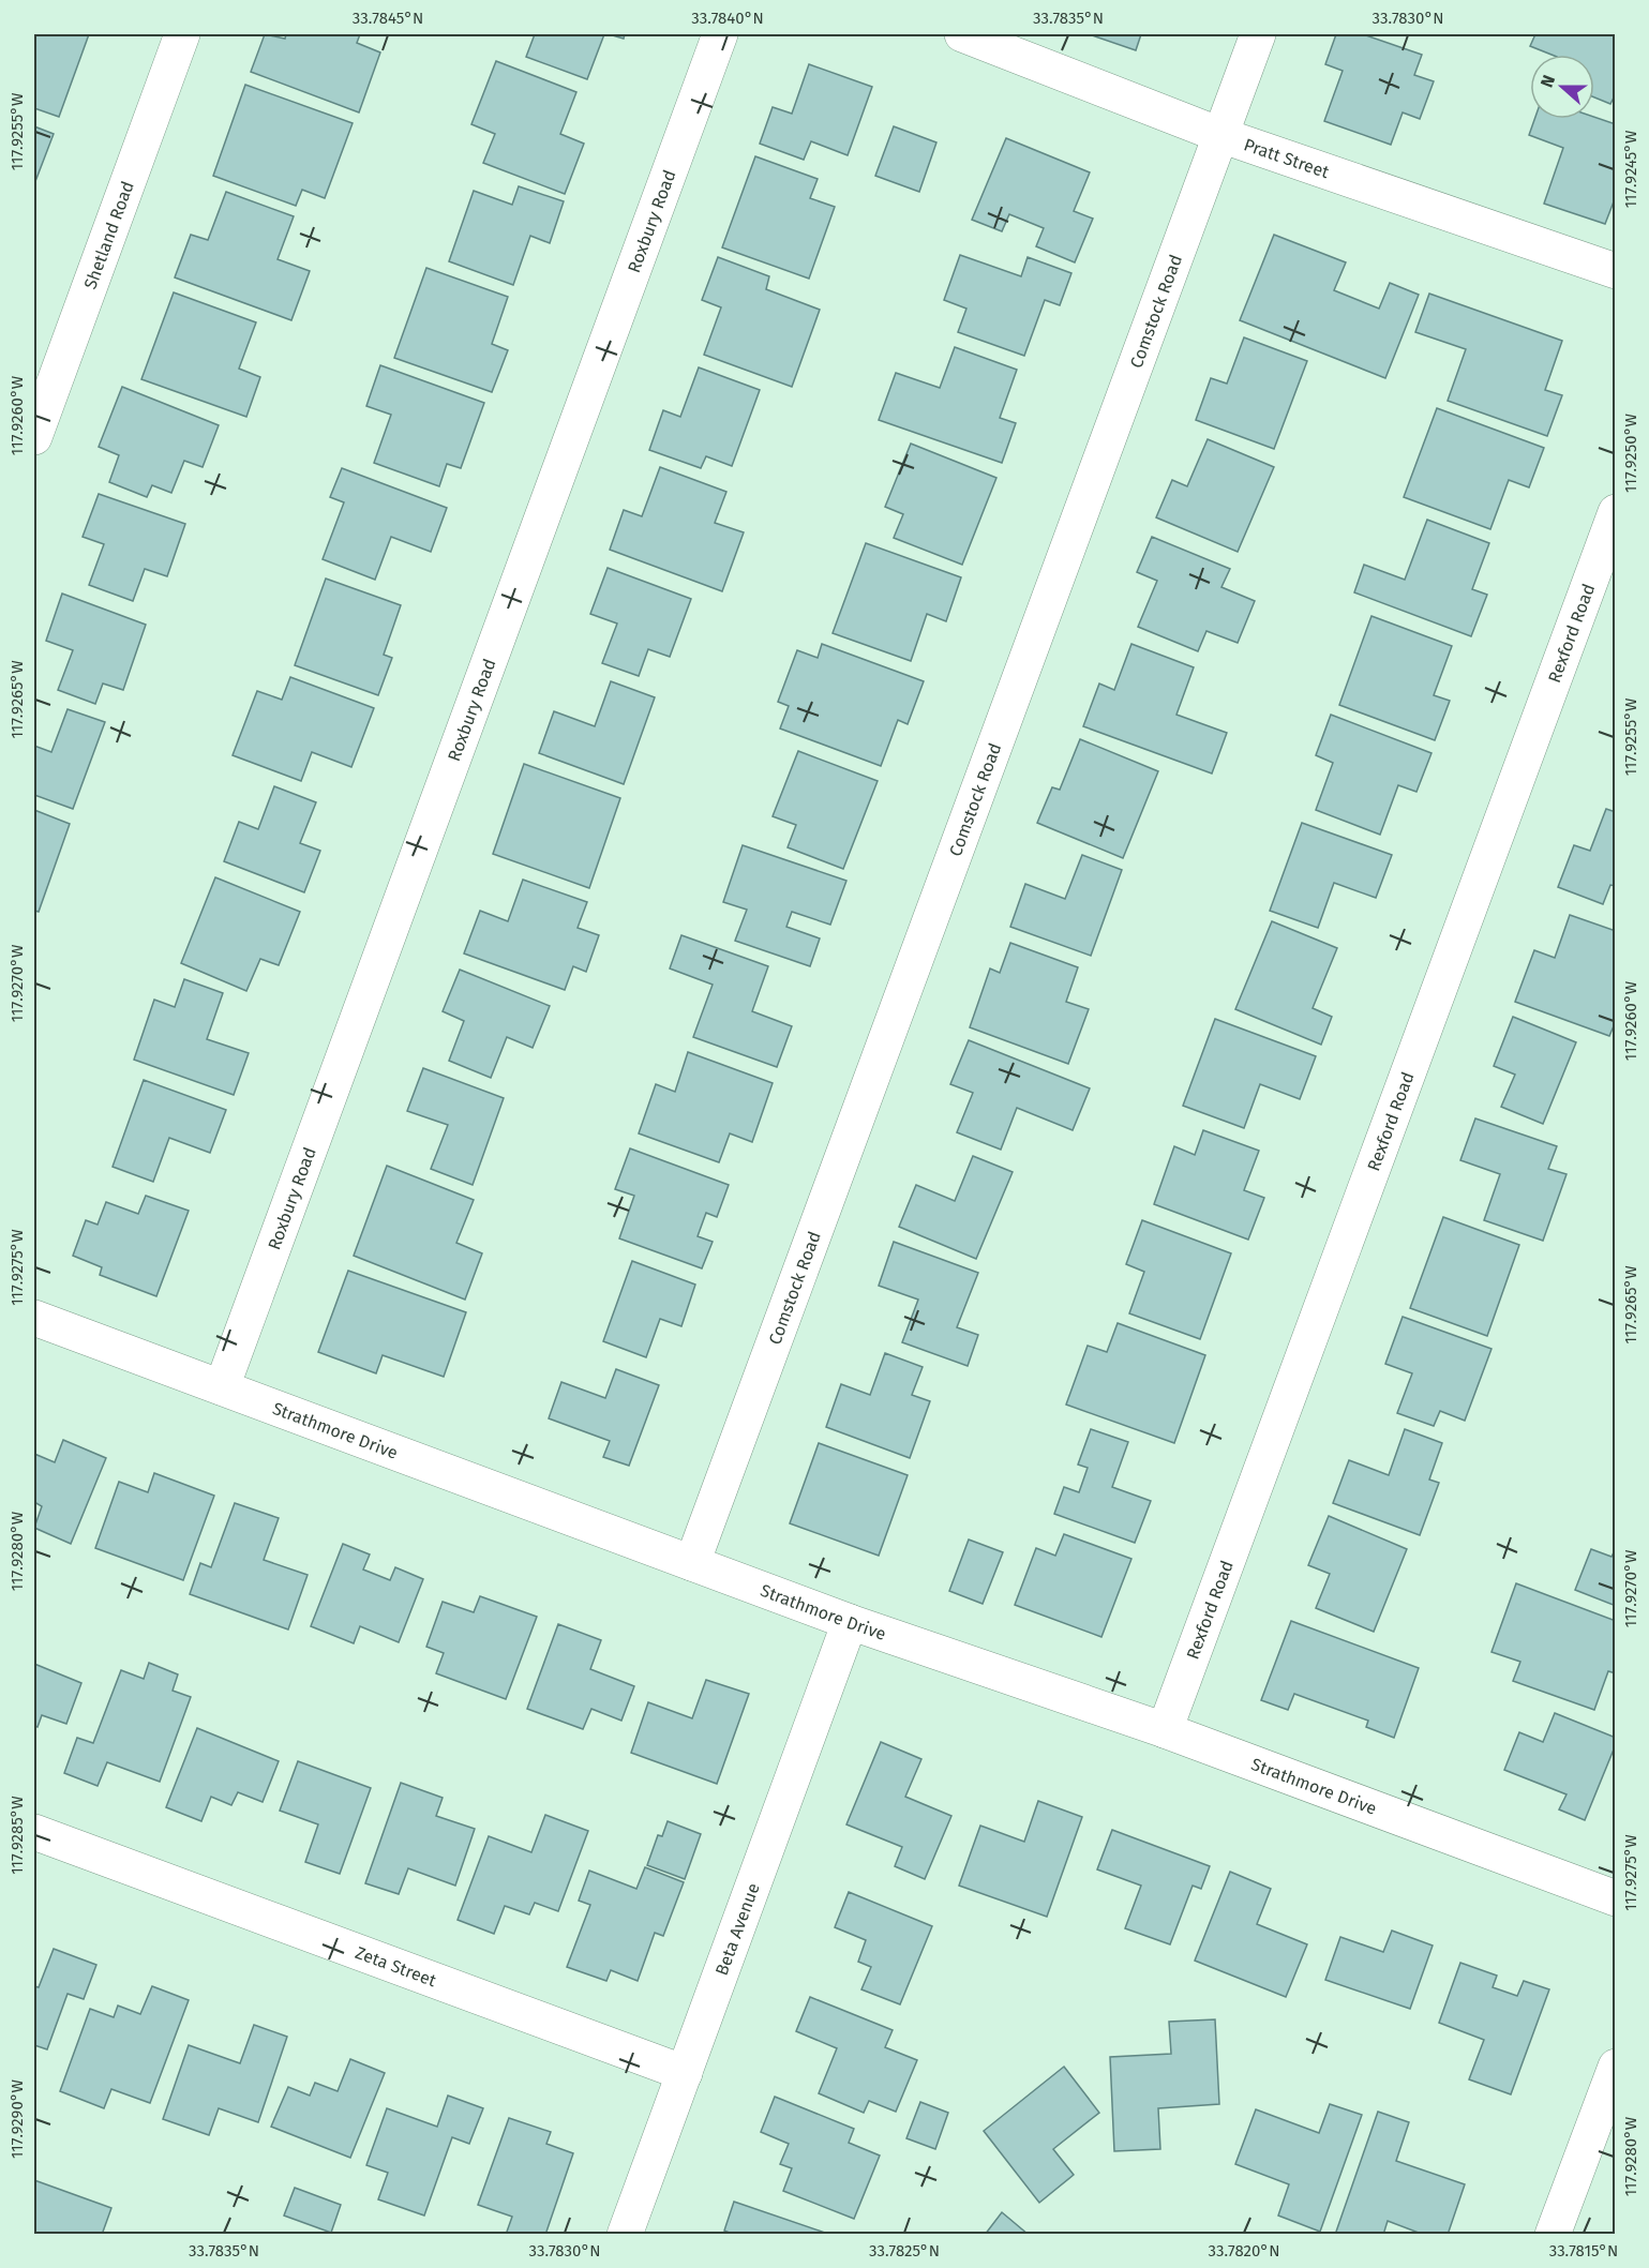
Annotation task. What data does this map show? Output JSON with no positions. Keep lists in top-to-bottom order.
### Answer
{
  "streets": {
    "street": [
      "Pratt Street",
      "Roxbury Road",
      "Shetland Road",
      "Comstock Road",
      "Rexford Road",
      "Strathmore Drive",
      "Beta Avenue",
      "Zeta Street"
    ]
  },
  "crossings": [
    ["Pratt Street", "Comstock Road"],
    ["Roxbury Road", "Strathmore Drive"],
    ["Comstock Road", "Strathmore Drive"],
    ["Rexford Road", "Strathmore Drive"],
    ["Strathmore Drive", "Beta Avenue"],
    ["Beta Avenue", "Zeta Street"]
  ],
  "north": "left",
  "coordinates": [
    "33.7845°N",
    "33.7840°N",
    "33.7835°N",
    "33.7830°N",
    "117.9255°W",
    "117.9245°W",
    "117.9260°W",
    "117.9250°W",
    "117.9265°W",
    "117.9270°W",
    "117.9275°W",
    "117.9280°W",
    "117.9285°W",
    "117.9290°W",
    "33.7825°N",
    "33.7820°N",
    "33.7815°N"
  ]
}
